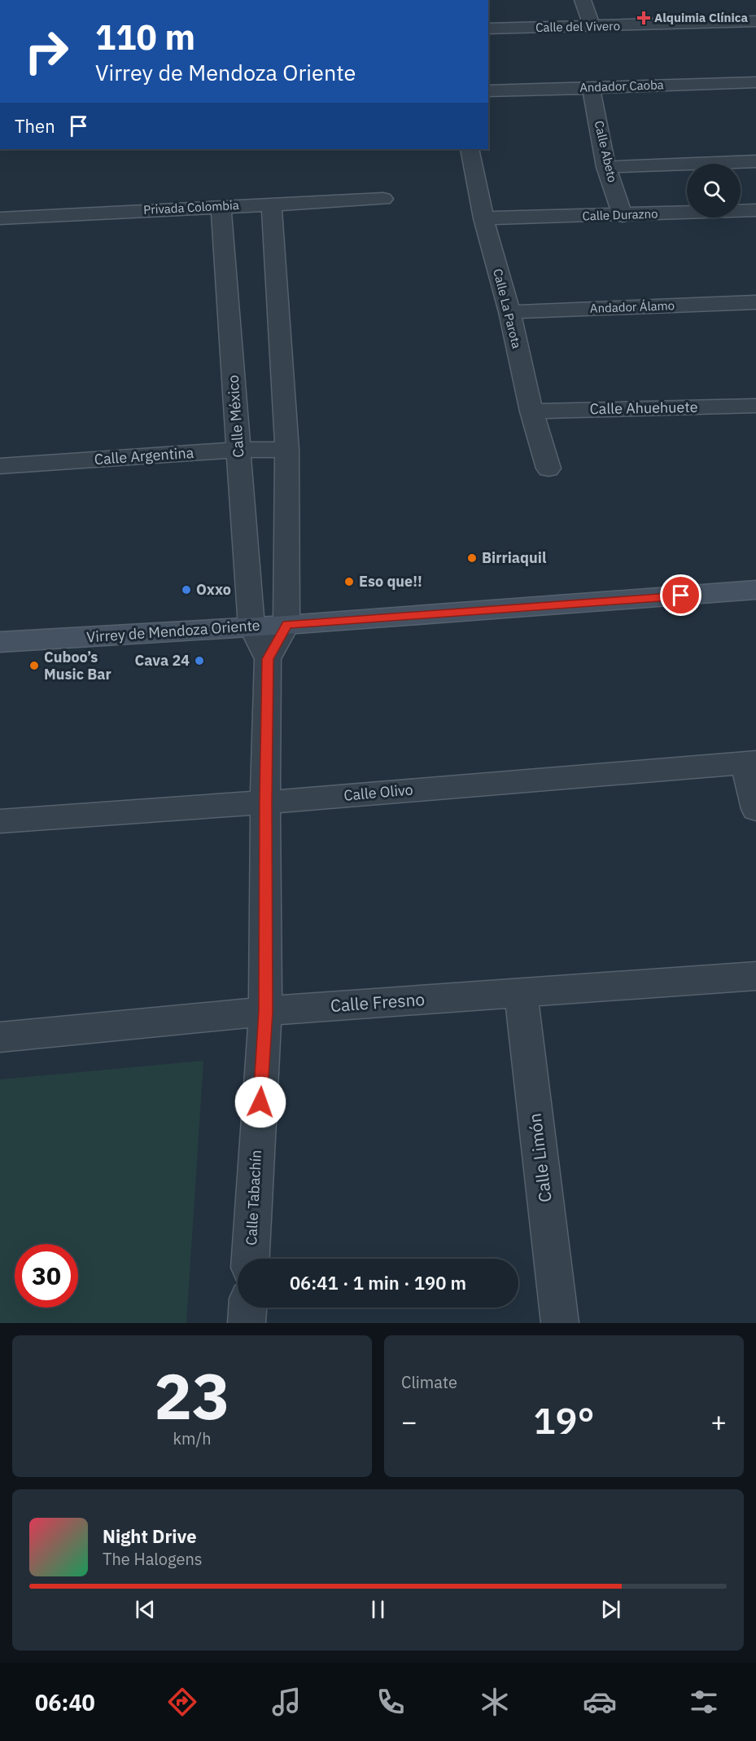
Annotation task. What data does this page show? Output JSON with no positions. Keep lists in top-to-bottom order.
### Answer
{
  "streets": {
    "street": [
      "Calle del Vivero",
      "Andador Caoba",
      "Calle Abeto",
      "Privada Colombia",
      "Calle Durazno",
      "Andador Álamo",
      "Calle La Parota",
      "Calle Ahuehuete",
      "Calle México",
      "Calle Argentina",
      "Virrey de Mendoza Oriente",
      "Calle Olivo",
      "Calle Fresno",
      "Calle Limón",
      "Calle Tabachín"
    ]
  },
  "crossings": [
    ["Andador Caoba", "Calle Abeto"],
    ["Calle Abeto", "Calle Durazno"],
    ["Privada Colombia", "Calle México"],
    ["Calle Durazno", "Calle La Parota"],
    ["Andador Álamo", "Calle La Parota"],
    ["Calle La Parota", "Calle Ahuehuete"],
    ["Calle México", "Calle Argentina"],
    ["Calle México", "Virrey de Mendoza Oriente"],
    ["Calle México", "Calle Tabachín"],
    ["Virrey de Mendoza Oriente", "Calle Tabachín"],
    ["Calle Olivo", "Calle Tabachín"],
    ["Calle Fresno", "Calle Limón"],
    ["Calle Fresno", "Calle Tabachín"]
  ],
  "places": {
    "health": ["Alquimia Clínica"],
    "other": [
      "Birriaquil",
      "Eso que!!",
      "Oxxo",
      "Cava 24",
      "Cuboo’s Music Bar"
    ]
  },
  "page": {
    "turn": ["110 m", "Virrey de Mendoza Oriente"],
    "then": "Then",
    "limit": "30",
    "trip": "06:41 · 1 min · 190 m",
    "tile": [
      ["23", "km/h"],
      "Climate"
    ],
    "heat": ["−", "19°", "+"],
    "song": ["Night Drive", "The Halogens"],
    "tabs": "06:40"
  }
}
